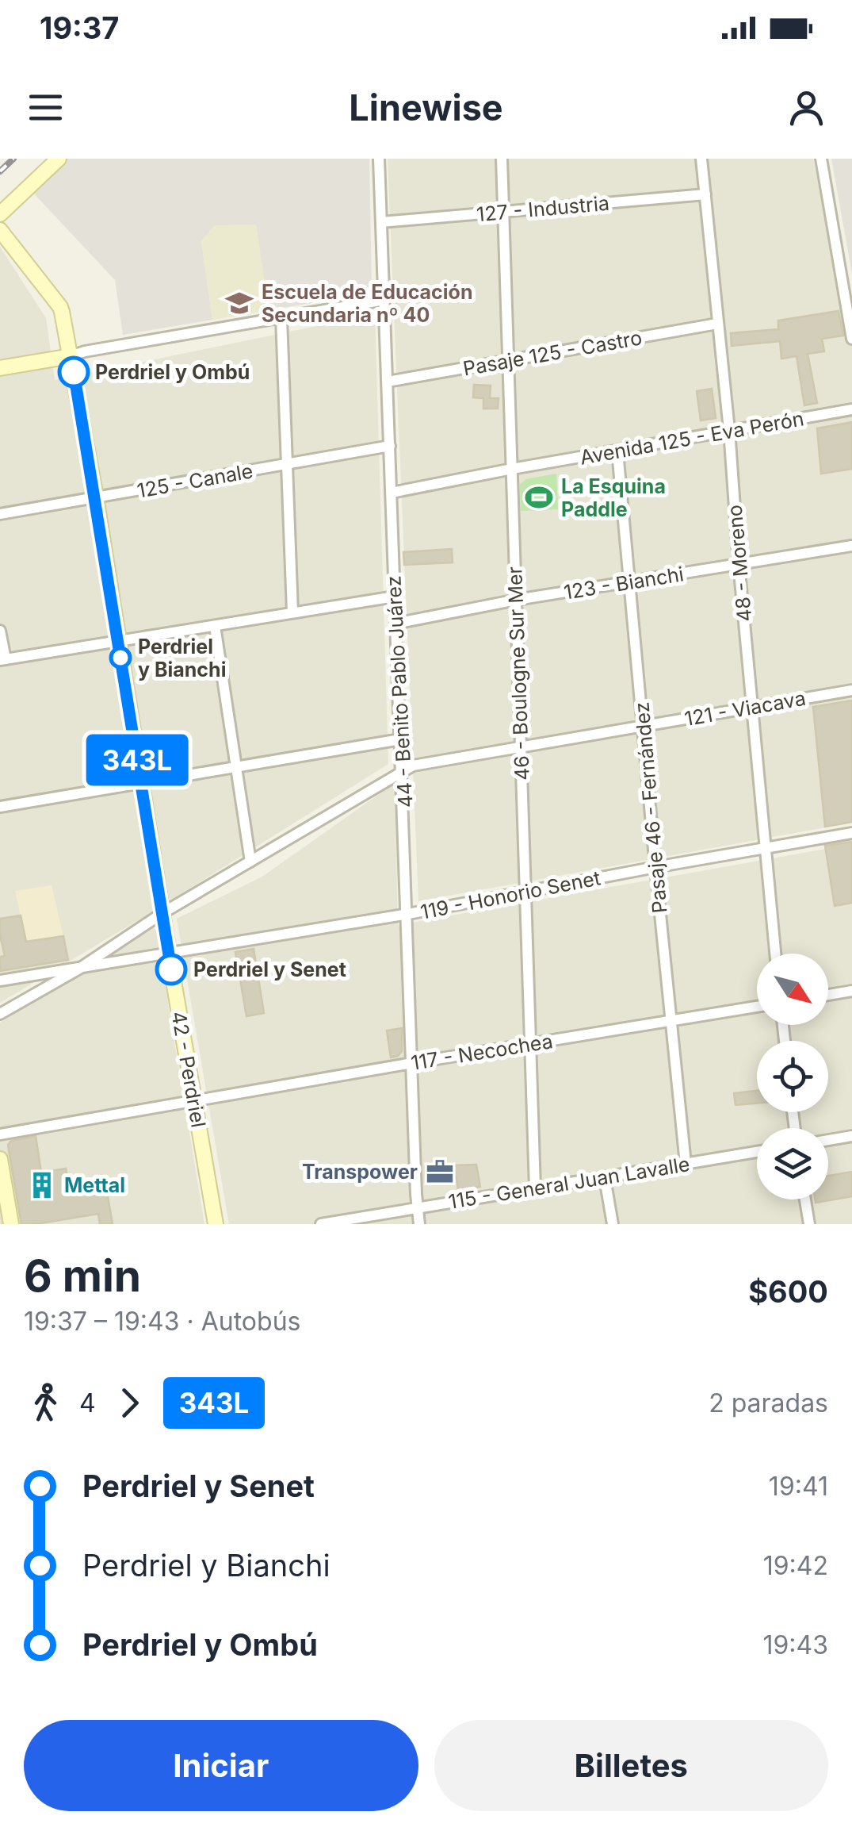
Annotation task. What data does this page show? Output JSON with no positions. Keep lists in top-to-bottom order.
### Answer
{
  "streets": {
    "street": [
      "127 - Industria",
      "Pasaje 125 - Castro",
      "Avenida 125 - Eva Perón",
      "125 - Canale",
      "48 - Moreno",
      "123 - Bianchi",
      "46 - Boulogne Sur Mer",
      "44 - Benito Pablo Juárez",
      "121 - Viacava",
      "Pasaje 46 - Fernández",
      "119 - Honorio Senet",
      "117 - Necochea",
      "42 - Perdriel",
      "115 - General Juan Lavalle"
    ]
  },
  "crossings": [
    ["127 - Industria", "48 - Moreno"],
    ["127 - Industria", "46 - Boulogne Sur Mer"],
    ["127 - Industria", "44 - Benito Pablo Juárez"],
    ["Pasaje 125 - Castro", "48 - Moreno"],
    ["Pasaje 125 - Castro", "46 - Boulogne Sur Mer"],
    ["Pasaje 125 - Castro", "44 - Benito Pablo Juárez"],
    ["Avenida 125 - Eva Perón", "48 - Moreno"],
    ["Avenida 125 - Eva Perón", "46 - Boulogne Sur Mer"],
    ["Avenida 125 - Eva Perón", "44 - Benito Pablo Juárez"],
    ["Avenida 125 - Eva Perón", "Pasaje 46 - Fernández"],
    ["125 - Canale", "44 - Benito Pablo Juárez"],
    ["125 - Canale", "42 - Perdriel"],
    ["48 - Moreno", "123 - Bianchi"],
    ["48 - Moreno", "121 - Viacava"],
    ["48 - Moreno", "119 - Honorio Senet"],
    ["123 - Bianchi", "46 - Boulogne Sur Mer"],
    ["123 - Bianchi", "44 - Benito Pablo Juárez"],
    ["123 - Bianchi", "Pasaje 46 - Fernández"],
    ["46 - Boulogne Sur Mer", "121 - Viacava"],
    ["46 - Boulogne Sur Mer", "119 - Honorio Senet"],
    ["46 - Boulogne Sur Mer", "117 - Necochea"],
    ["46 - Boulogne Sur Mer", "115 - General Juan Lavalle"],
    ["44 - Benito Pablo Juárez", "121 - Viacava"],
    ["44 - Benito Pablo Juárez", "119 - Honorio Senet"],
    ["44 - Benito Pablo Juárez", "117 - Necochea"],
    ["44 - Benito Pablo Juárez", "115 - General Juan Lavalle"],
    ["121 - Viacava", "Pasaje 46 - Fernández"],
    ["121 - Viacava", "119 - Honorio Senet"],
    ["121 - Viacava", "42 - Perdriel"],
    ["Pasaje 46 - Fernández", "119 - Honorio Senet"],
    ["Pasaje 46 - Fernández", "117 - Necochea"],
    ["Pasaje 46 - Fernández", "115 - General Juan Lavalle"],
    ["119 - Honorio Senet", "42 - Perdriel"],
    ["117 - Necochea", "42 - Perdriel"]
  ],
  "places": {
    "school or university": ["Escuela de Educación Secundaria nº 40"],
    "other": ["Perdriel y Ombú", "Perdriel y Bianchi", "Perdriel y Senet"],
    "sports": ["La Esquina Paddle"],
    "office": ["Transpower"],
    "building": ["Mettal"]
  },
  "lines": ["bus line 343L"],
  "north": "bottom right",
  "page": {
    "status": "19:37",
    "header": "Linewise",
    "on_map": "343L",
    "heading": ["6 min", "19:37 – 19:43 · Autobús", "$600"],
    "legs": ["4", "343L", "2 paradas"],
    "list": [
      {
        "name": "Perdriel y Senet",
        "value": "19:41"
      },
      {
        "name": "Perdriel y Bianchi",
        "value": "19:42"
      },
      {
        "name": "Perdriel y Ombú",
        "value": "19:43"
      }
    ],
    "buttons": ["Iniciar", "Billetes"]
  }
}
